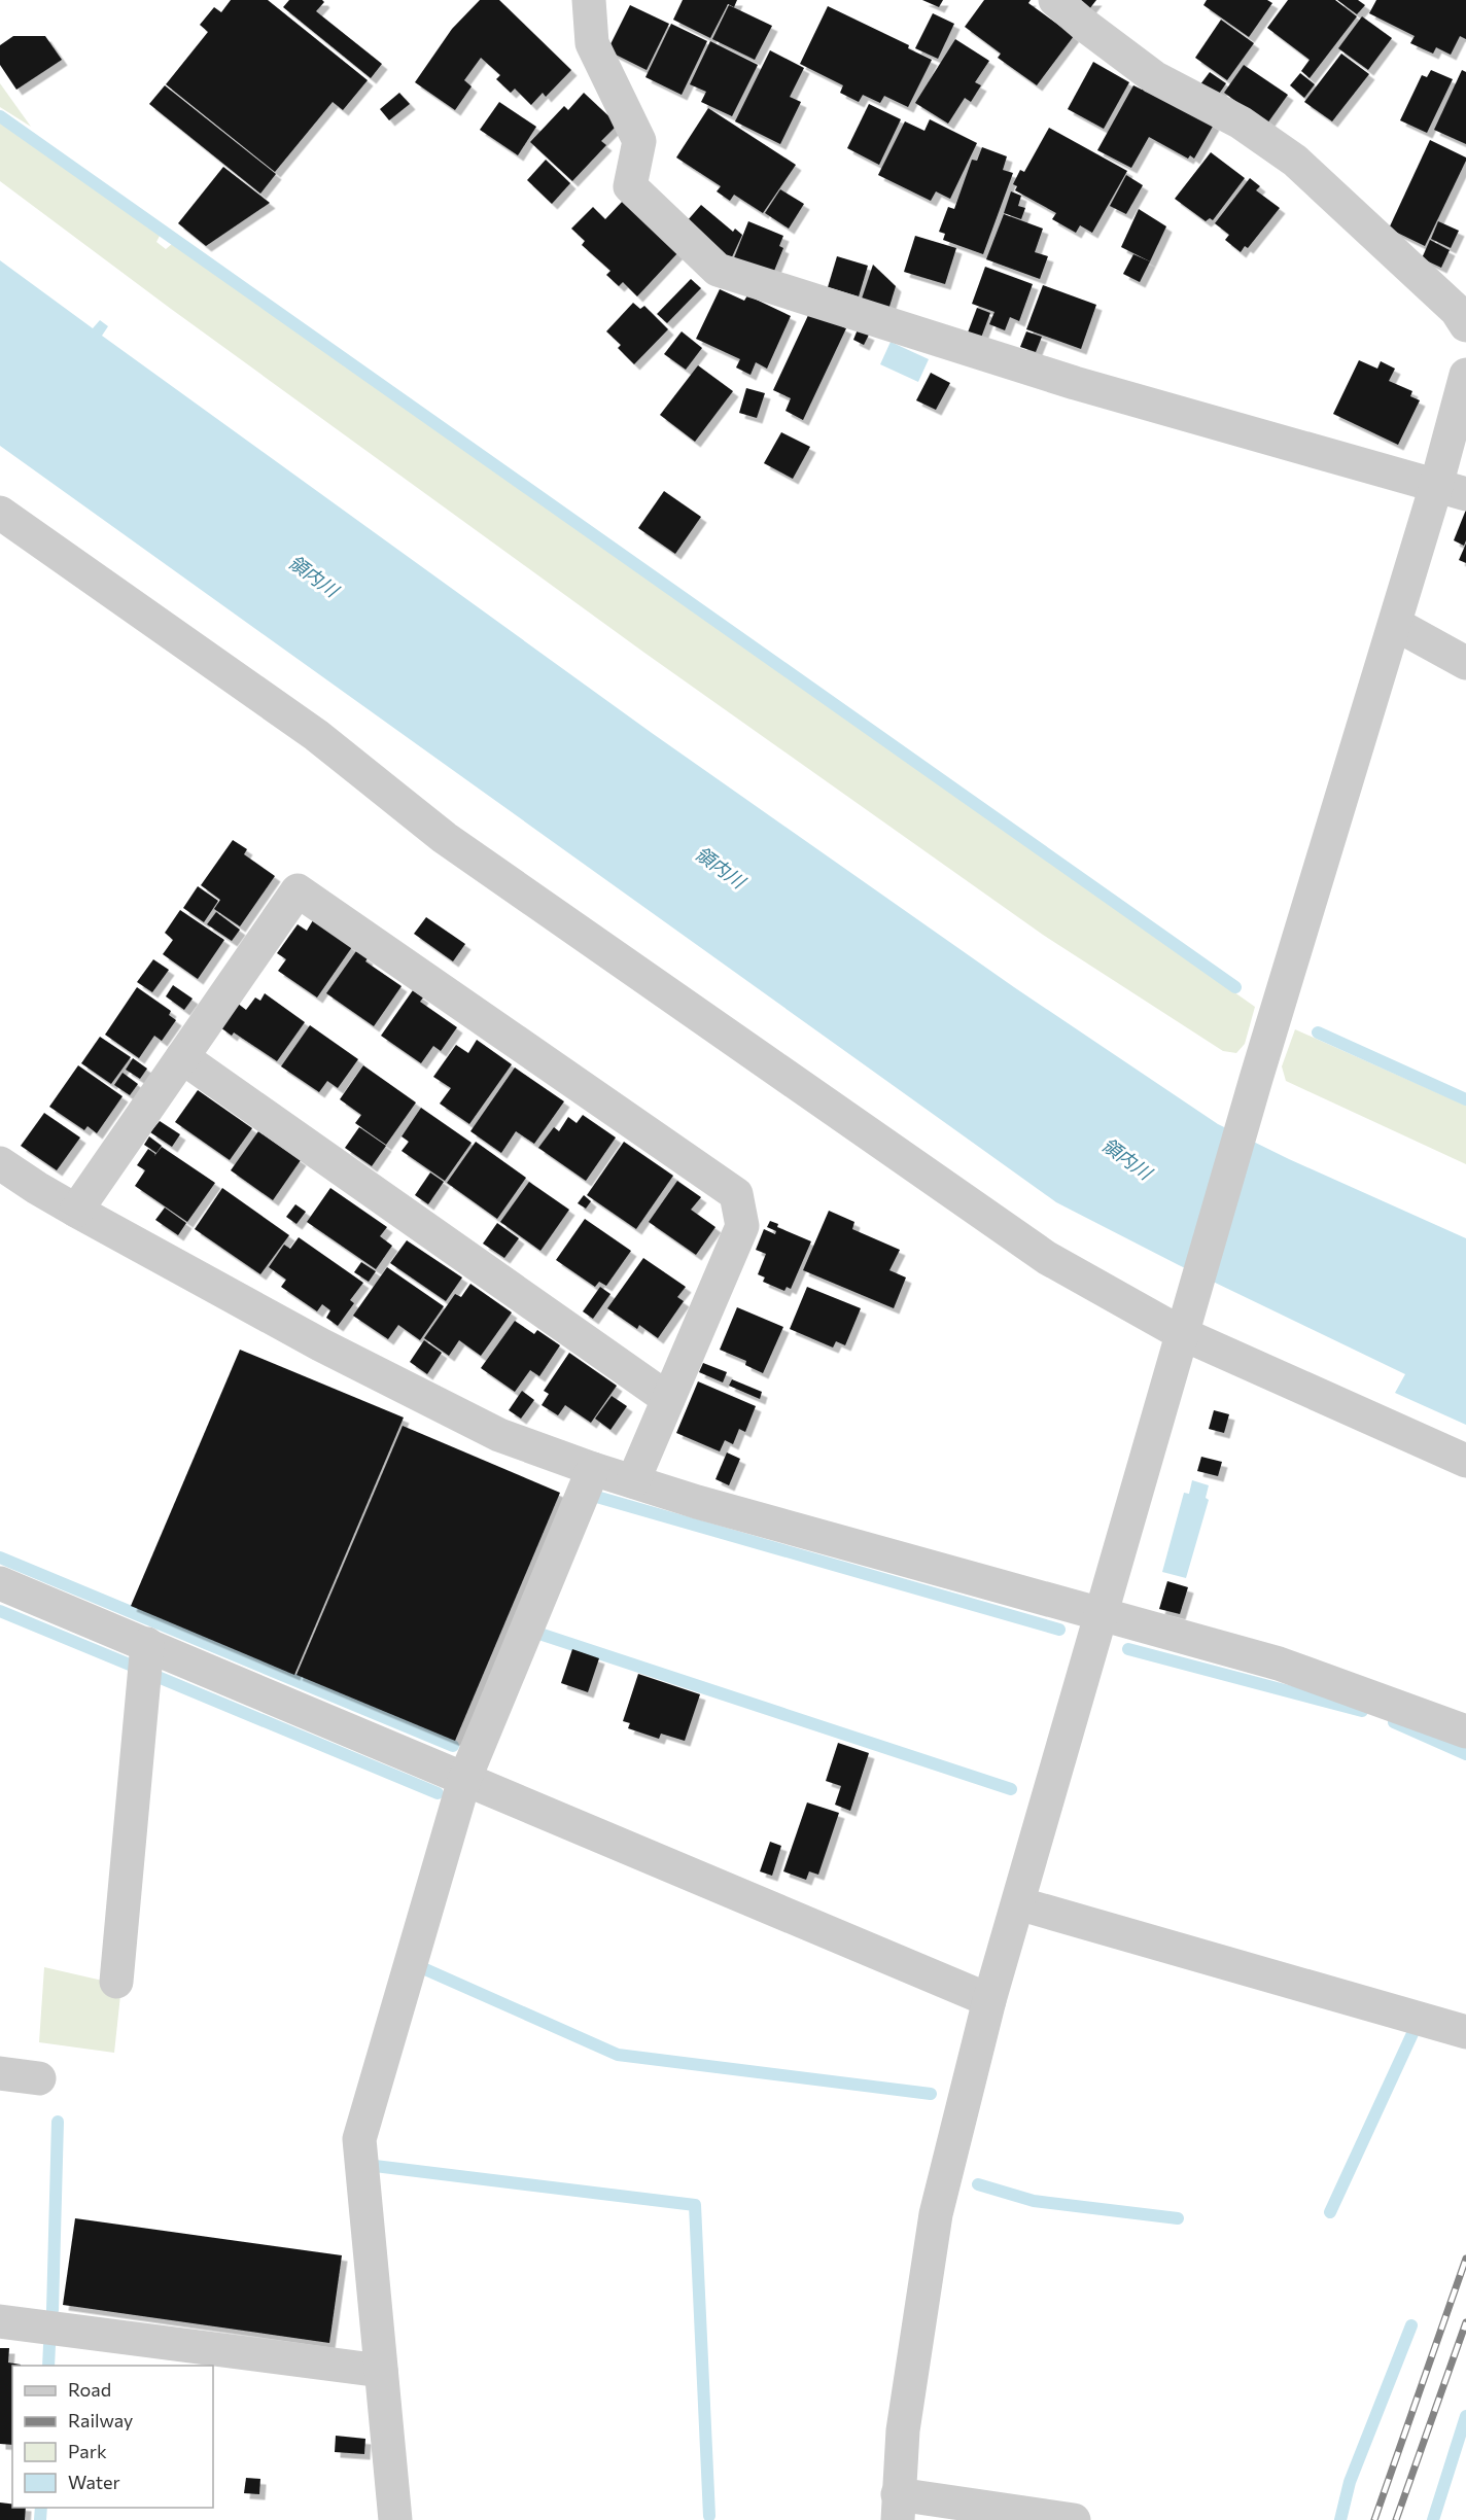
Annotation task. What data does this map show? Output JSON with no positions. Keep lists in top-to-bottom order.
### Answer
{
  "water": ["領内川"],
  "legend": [
    "Road",
    "Railway",
    "Park",
    "Water"
  ]
}
